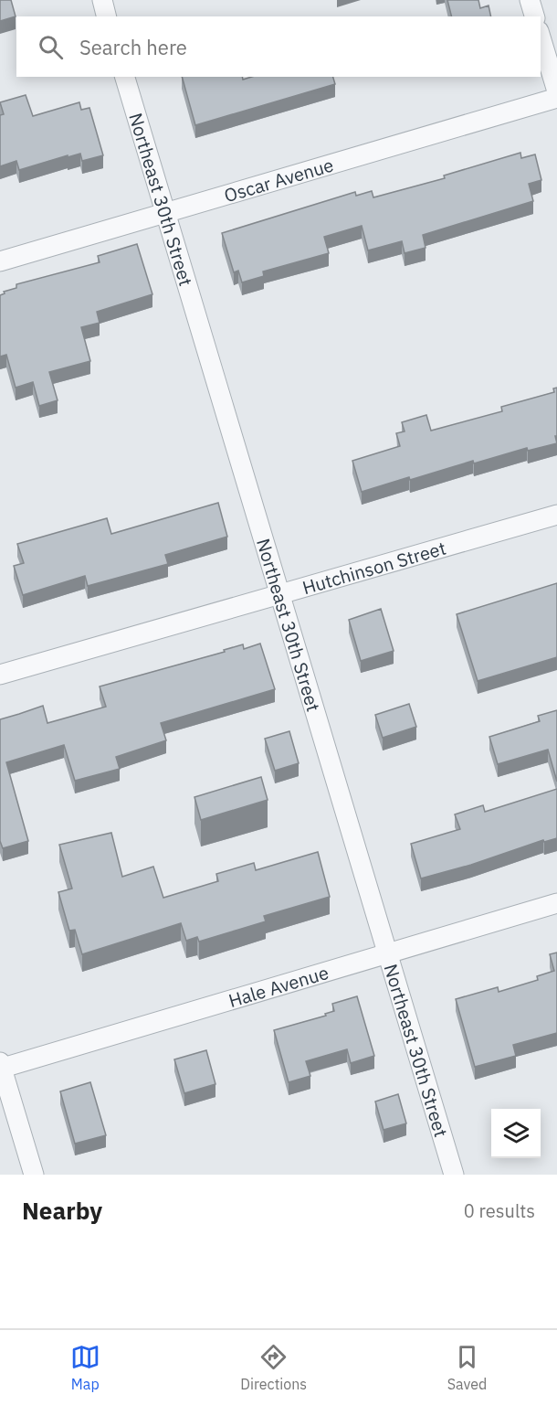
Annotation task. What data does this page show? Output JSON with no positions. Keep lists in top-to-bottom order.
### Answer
{
  "streets": {
    "street": [
      "Oscar Avenue",
      "Northeast 30th Street",
      "Hutchinson Street",
      "Hale Avenue"
    ]
  },
  "crossings": [
    ["Oscar Avenue", "Northeast 30th Street"],
    ["Northeast 30th Street", "Hutchinson Street"],
    ["Northeast 30th Street", "Hale Avenue"]
  ],
  "page": {
    "search": "Search here",
    "heading": ["Nearby", "0 results"],
    "nav": ["Map", "Directions", "Saved"]
  }
}
